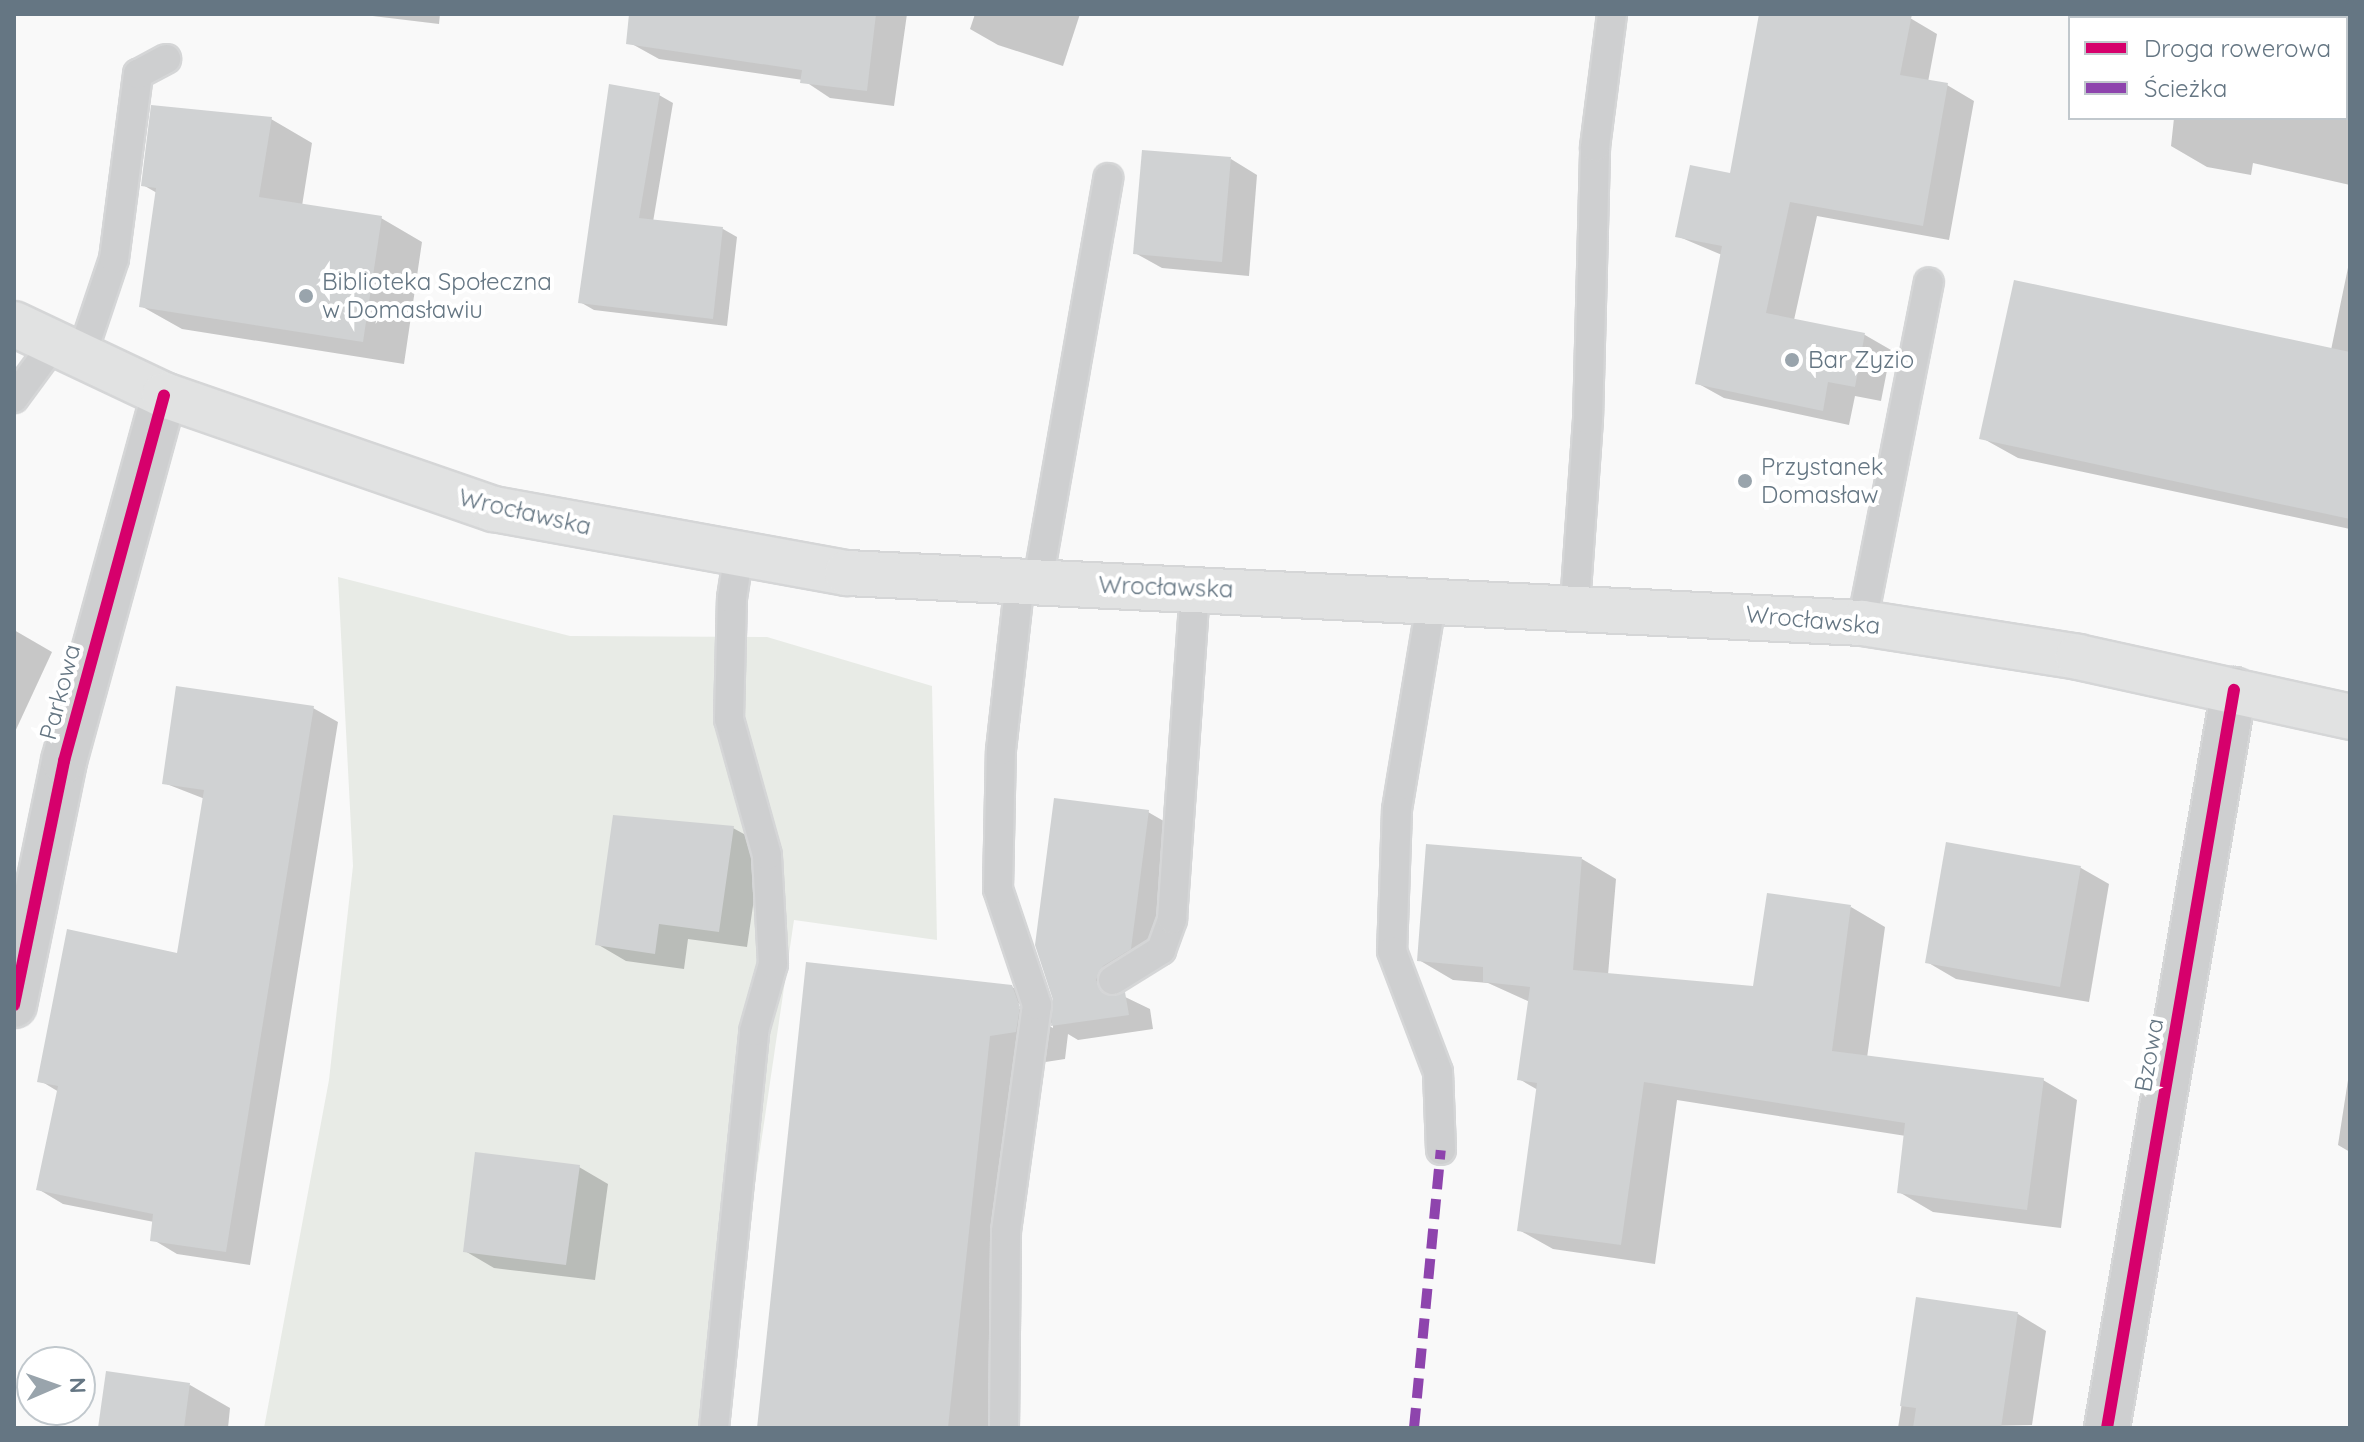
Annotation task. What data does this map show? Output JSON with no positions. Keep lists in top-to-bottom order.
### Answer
{
  "streets": {
    "main road": ["Wrocławska"],
    "street": ["Parkowa", "Bzowa"]
  },
  "crossings": [
    ["Wrocławska", "Parkowa"],
    ["Wrocławska", "Bzowa"]
  ],
  "places": ["Biblioteka Społeczna w Domasławiu", "Bar Zyzio", "Przystanek Domasław"],
  "legend": ["Droga rowerowa", "Ścieżka"],
  "north": "right"
}
